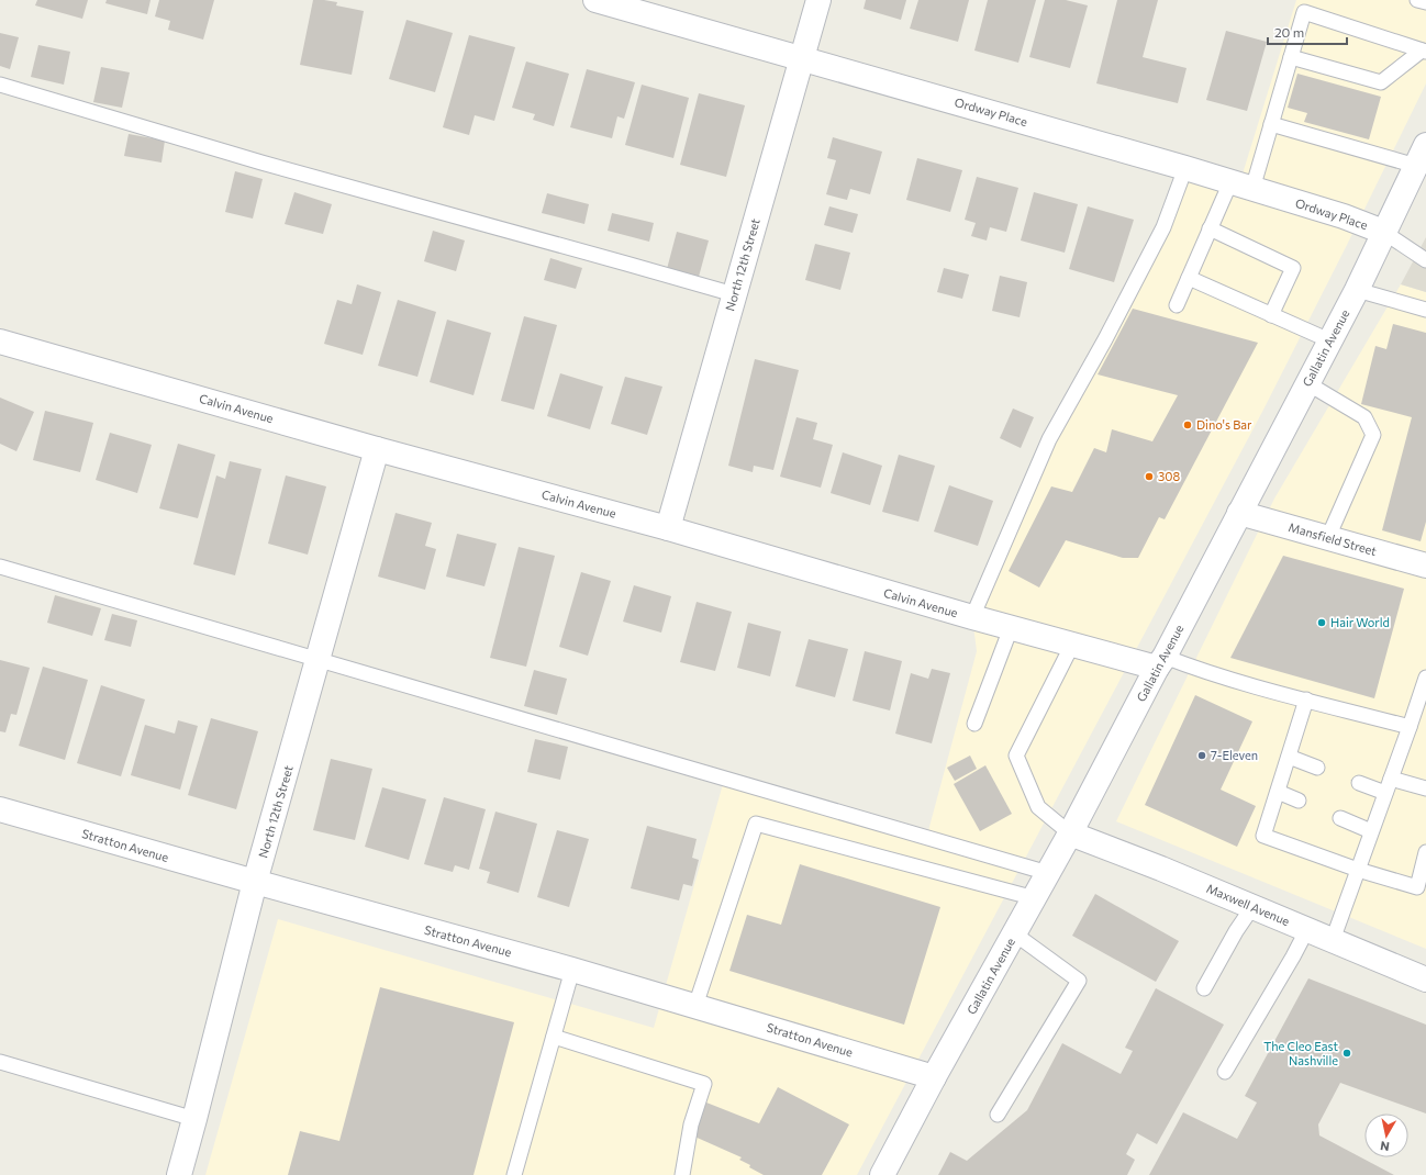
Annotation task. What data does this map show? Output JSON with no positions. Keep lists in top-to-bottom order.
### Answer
{
  "streets": {
    "street": [
      "Ordway Place",
      "North 12th Street",
      "Gallatin Avenue",
      "Calvin Avenue",
      "Mansfield Street",
      "Stratton Avenue",
      "Maxwell Avenue"
    ]
  },
  "crossings": [
    ["Ordway Place", "North 12th Street"],
    ["Ordway Place", "Gallatin Avenue"],
    ["North 12th Street", "Calvin Avenue"],
    ["North 12th Street", "Stratton Avenue"],
    ["Gallatin Avenue", "Calvin Avenue"],
    ["Gallatin Avenue", "Mansfield Street"],
    ["Gallatin Avenue", "Stratton Avenue"],
    ["Gallatin Avenue", "Maxwell Avenue"]
  ],
  "places": [
    "Dino's Bar",
    "308",
    "Hair World",
    "7-Eleven",
    "The Cleo East Nashville"
  ],
  "scale_bar": "20 m",
  "north": "bottom"
}
